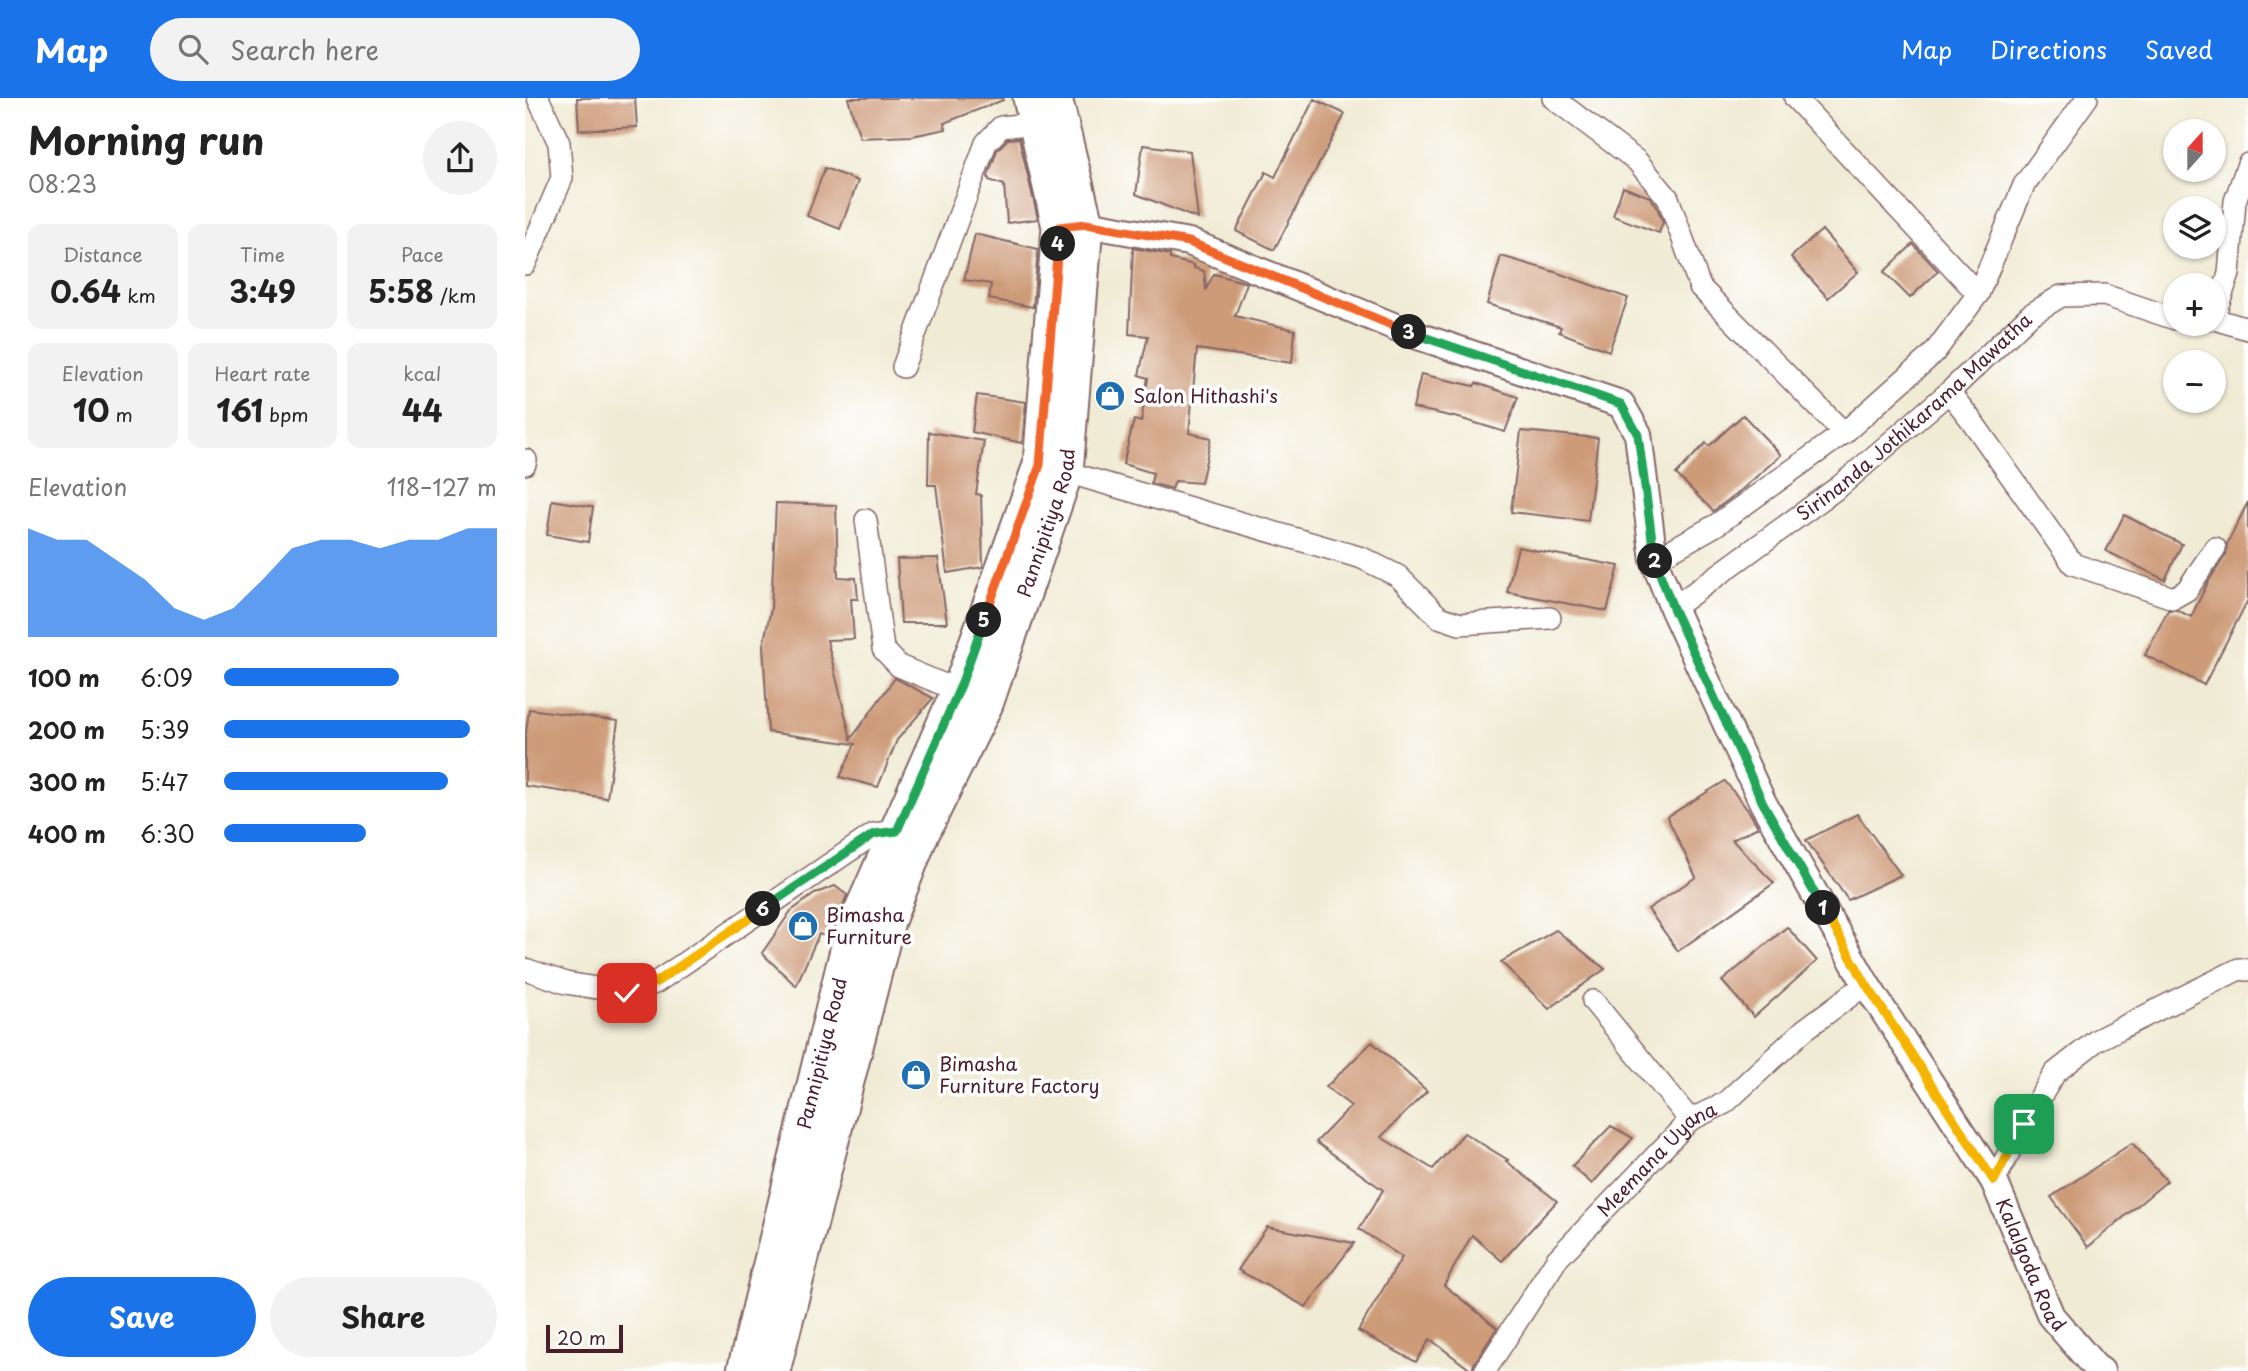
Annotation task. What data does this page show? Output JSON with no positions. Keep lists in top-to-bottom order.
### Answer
{
  "streets": {
    "main road": ["Pannipitiya Road"],
    "street": ["Sirinanda Jothikarama Mawatha", "Meemana Uyana", "Kalalgoda Road"]
  },
  "crossings": [
    ["Sirinanda Jothikarama Mawatha", "Kalalgoda Road"],
    ["Pannipitiya Road", "Kalalgoda Road"],
    ["Meemana Uyana", "Kalalgoda Road"]
  ],
  "places": {
    "shop": ["Salon Hithashi's", "Bimasha Furniture", "Bimasha Furniture Factory"]
  },
  "scale_bar": "20 m",
  "north": "top",
  "page": {
    "header": "Map",
    "search": "Search here",
    "nav": ["Map", "Directions", "Saved"],
    "heading": ["Morning run", "08:23"],
    "map_buttons": ["+", "−"],
    "stats": [
      ["Distance", "0.64 km"],
      ["Time", "3:49"],
      ["Pace", "5:58 /km"],
      ["Elevation", "10 m"],
      ["Heart rate", "161 bpm"],
      ["kcal", "44"]
    ],
    "pins": [
      "4",
      "3",
      "2",
      "5",
      "1",
      "6"
    ],
    "chart": ["Elevation", "118–127 m"],
    "list": [
      {
        "name": "100 m",
        "note": "6:09"
      },
      {
        "name": "200 m",
        "note": "5:39"
      },
      {
        "name": "300 m",
        "note": "5:47"
      },
      {
        "name": "400 m",
        "note": "6:30"
      }
    ],
    "buttons": ["Save", "Share"],
    "scale": "20 m"
  }
}
